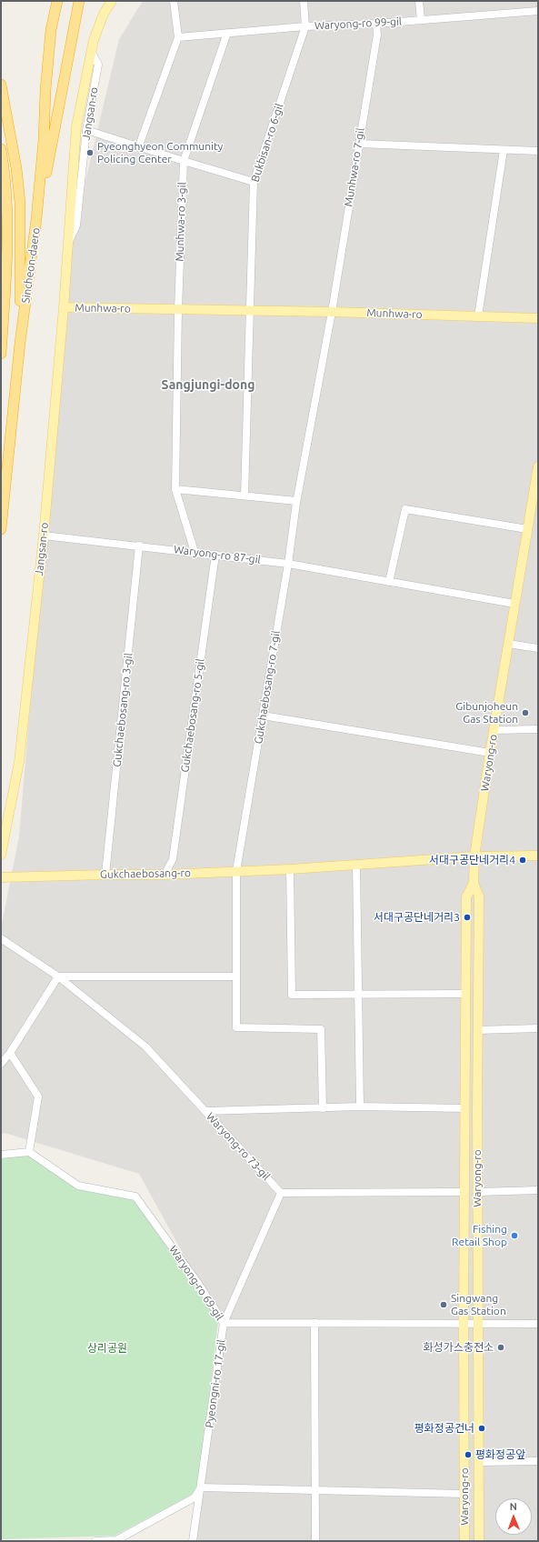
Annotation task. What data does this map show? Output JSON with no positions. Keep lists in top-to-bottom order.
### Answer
{
  "streets": {
    "highway": ["Sincheon-daero"],
    "main road": [
      "Jangsan-ro",
      "Munhwa-ro",
      "Waryong-ro",
      "Gukchaebosang-ro"
    ],
    "street": [
      "Waryong-ro 99-gil",
      "Bukbisan-ro 6-gil",
      "Munhwa-ro 7-gil",
      "Munhwa-ro 3-gil",
      "Waryong-ro 87-gil",
      "Gukchaebosang-ro 7-gil",
      "Gukchaebosang-ro 3-gil",
      "Gukchaebosang-ro 5-gil",
      "Waryong-ro 73-gil",
      "Waryong-ro 69-gil",
      "Pyeongni-ro 17-gil"
    ]
  },
  "crossings": [
    ["Waryong-ro 99-gil", "Bukbisan-ro 6-gil"],
    ["Waryong-ro 99-gil", "Munhwa-ro 7-gil"],
    ["Waryong-ro 99-gil", "Munhwa-ro 3-gil"],
    ["Jangsan-ro", "Munhwa-ro"],
    ["Jangsan-ro", "Waryong-ro 87-gil"],
    ["Bukbisan-ro 6-gil", "Munhwa-ro"],
    ["Munhwa-ro 7-gil", "Munhwa-ro"],
    ["Munhwa-ro 7-gil", "Gukchaebosang-ro 7-gil"],
    ["Munhwa-ro 3-gil", "Munhwa-ro"],
    ["Munhwa-ro 3-gil", "Waryong-ro 87-gil"],
    ["Munhwa-ro", "Gukchaebosang-ro 7-gil"],
    ["Waryong-ro 87-gil", "Gukchaebosang-ro 7-gil"],
    ["Waryong-ro 87-gil", "Gukchaebosang-ro 3-gil"],
    ["Waryong-ro 87-gil", "Gukchaebosang-ro 5-gil"],
    ["Waryong-ro 87-gil", "Waryong-ro"],
    ["Gukchaebosang-ro 7-gil", "Gukchaebosang-ro"],
    ["Gukchaebosang-ro 3-gil", "Gukchaebosang-ro"],
    ["Gukchaebosang-ro 5-gil", "Gukchaebosang-ro"],
    ["Waryong-ro", "Gukchaebosang-ro"],
    ["Waryong-ro", "Waryong-ro 69-gil"],
    ["Waryong-ro 73-gil", "Pyeongni-ro 17-gil"],
    ["Waryong-ro 69-gil", "Pyeongni-ro 17-gil"]
  ],
  "districts": ["Sangjungi-dong"],
  "parks": ["상리공원"],
  "places": [
    "Pyeonghyeon Community Policing Center",
    "Gibunjoheun Gas Station",
    "서대구공단네거리4",
    "서대구공단네거리3",
    "Fishing Retail Shop",
    "Singwang Gas Station",
    "화성가스충전소",
    "평화정공건너",
    "평화정공앞"
  ],
  "north": "top"
}
